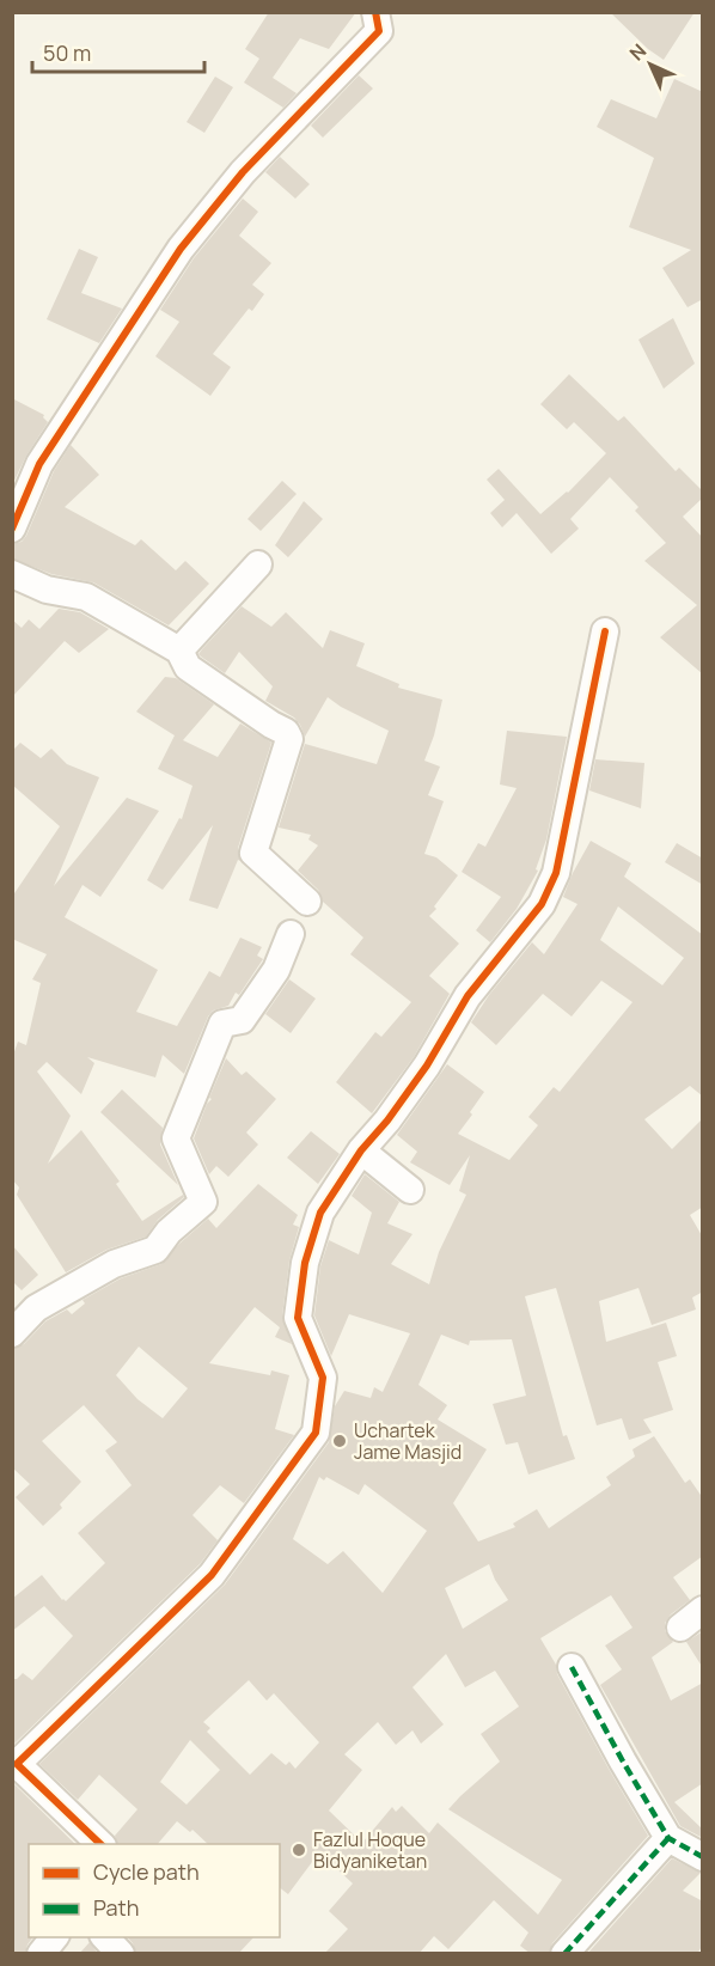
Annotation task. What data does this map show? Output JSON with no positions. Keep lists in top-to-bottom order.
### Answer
{
  "places": ["Uchartek Jame Masjid", "Fazlul Hoque Bidyaniketan"],
  "legend": ["Cycle path", "Path"],
  "scale_bar": "50 m",
  "north": "top left"
}
